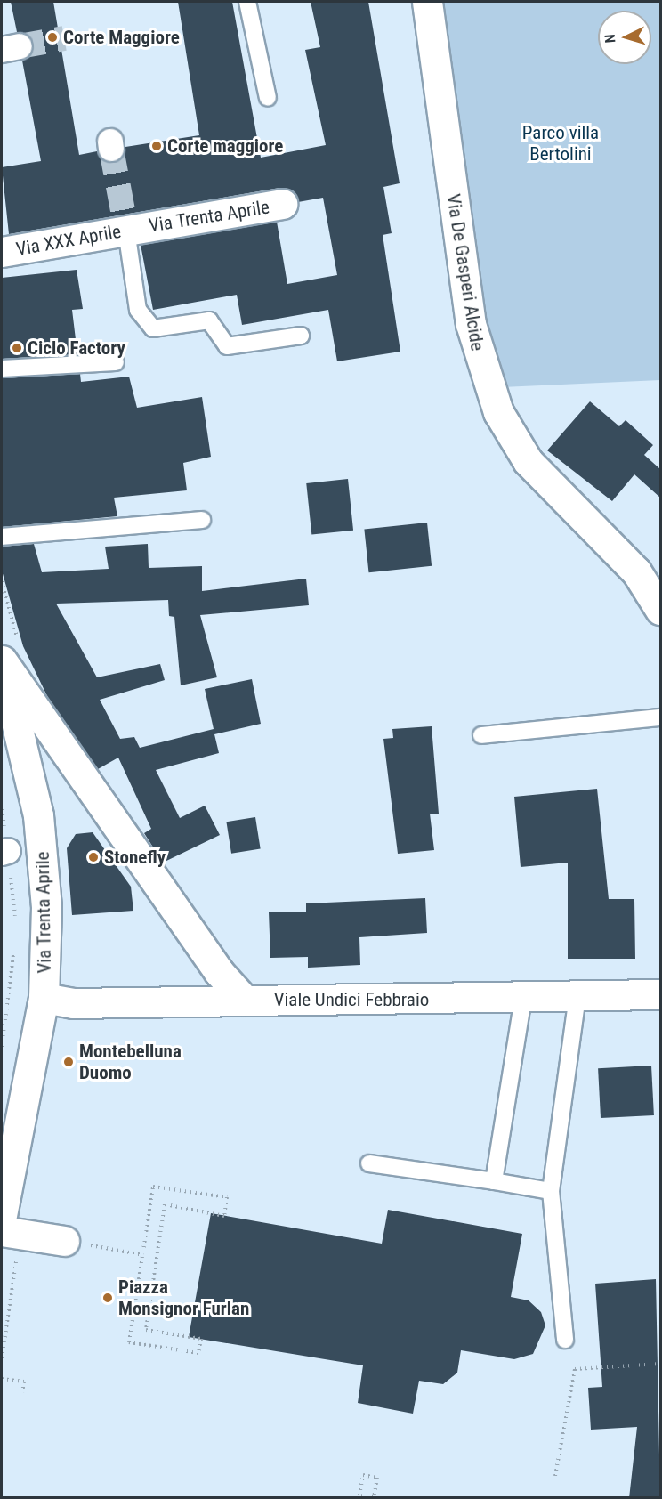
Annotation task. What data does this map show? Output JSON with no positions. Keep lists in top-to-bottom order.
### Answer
{
  "streets": {
    "street": [
      "Via Trenta Aprile",
      "Via XXX Aprile",
      "Via De Gasperi Alcide",
      "Viale Undici Febbraio"
    ]
  },
  "crossings": [
    ["Via Trenta Aprile", "Via XXX Aprile"],
    ["Via Trenta Aprile", "Viale Undici Febbraio"]
  ],
  "parks": ["Parco villa Bertolini"],
  "places": [
    "Corte Maggiore",
    "Corte maggiore",
    "Ciclo Factory",
    "Stonefly",
    "Montebelluna Duomo",
    "Piazza Monsignor Furlan"
  ],
  "north": "left"
}
